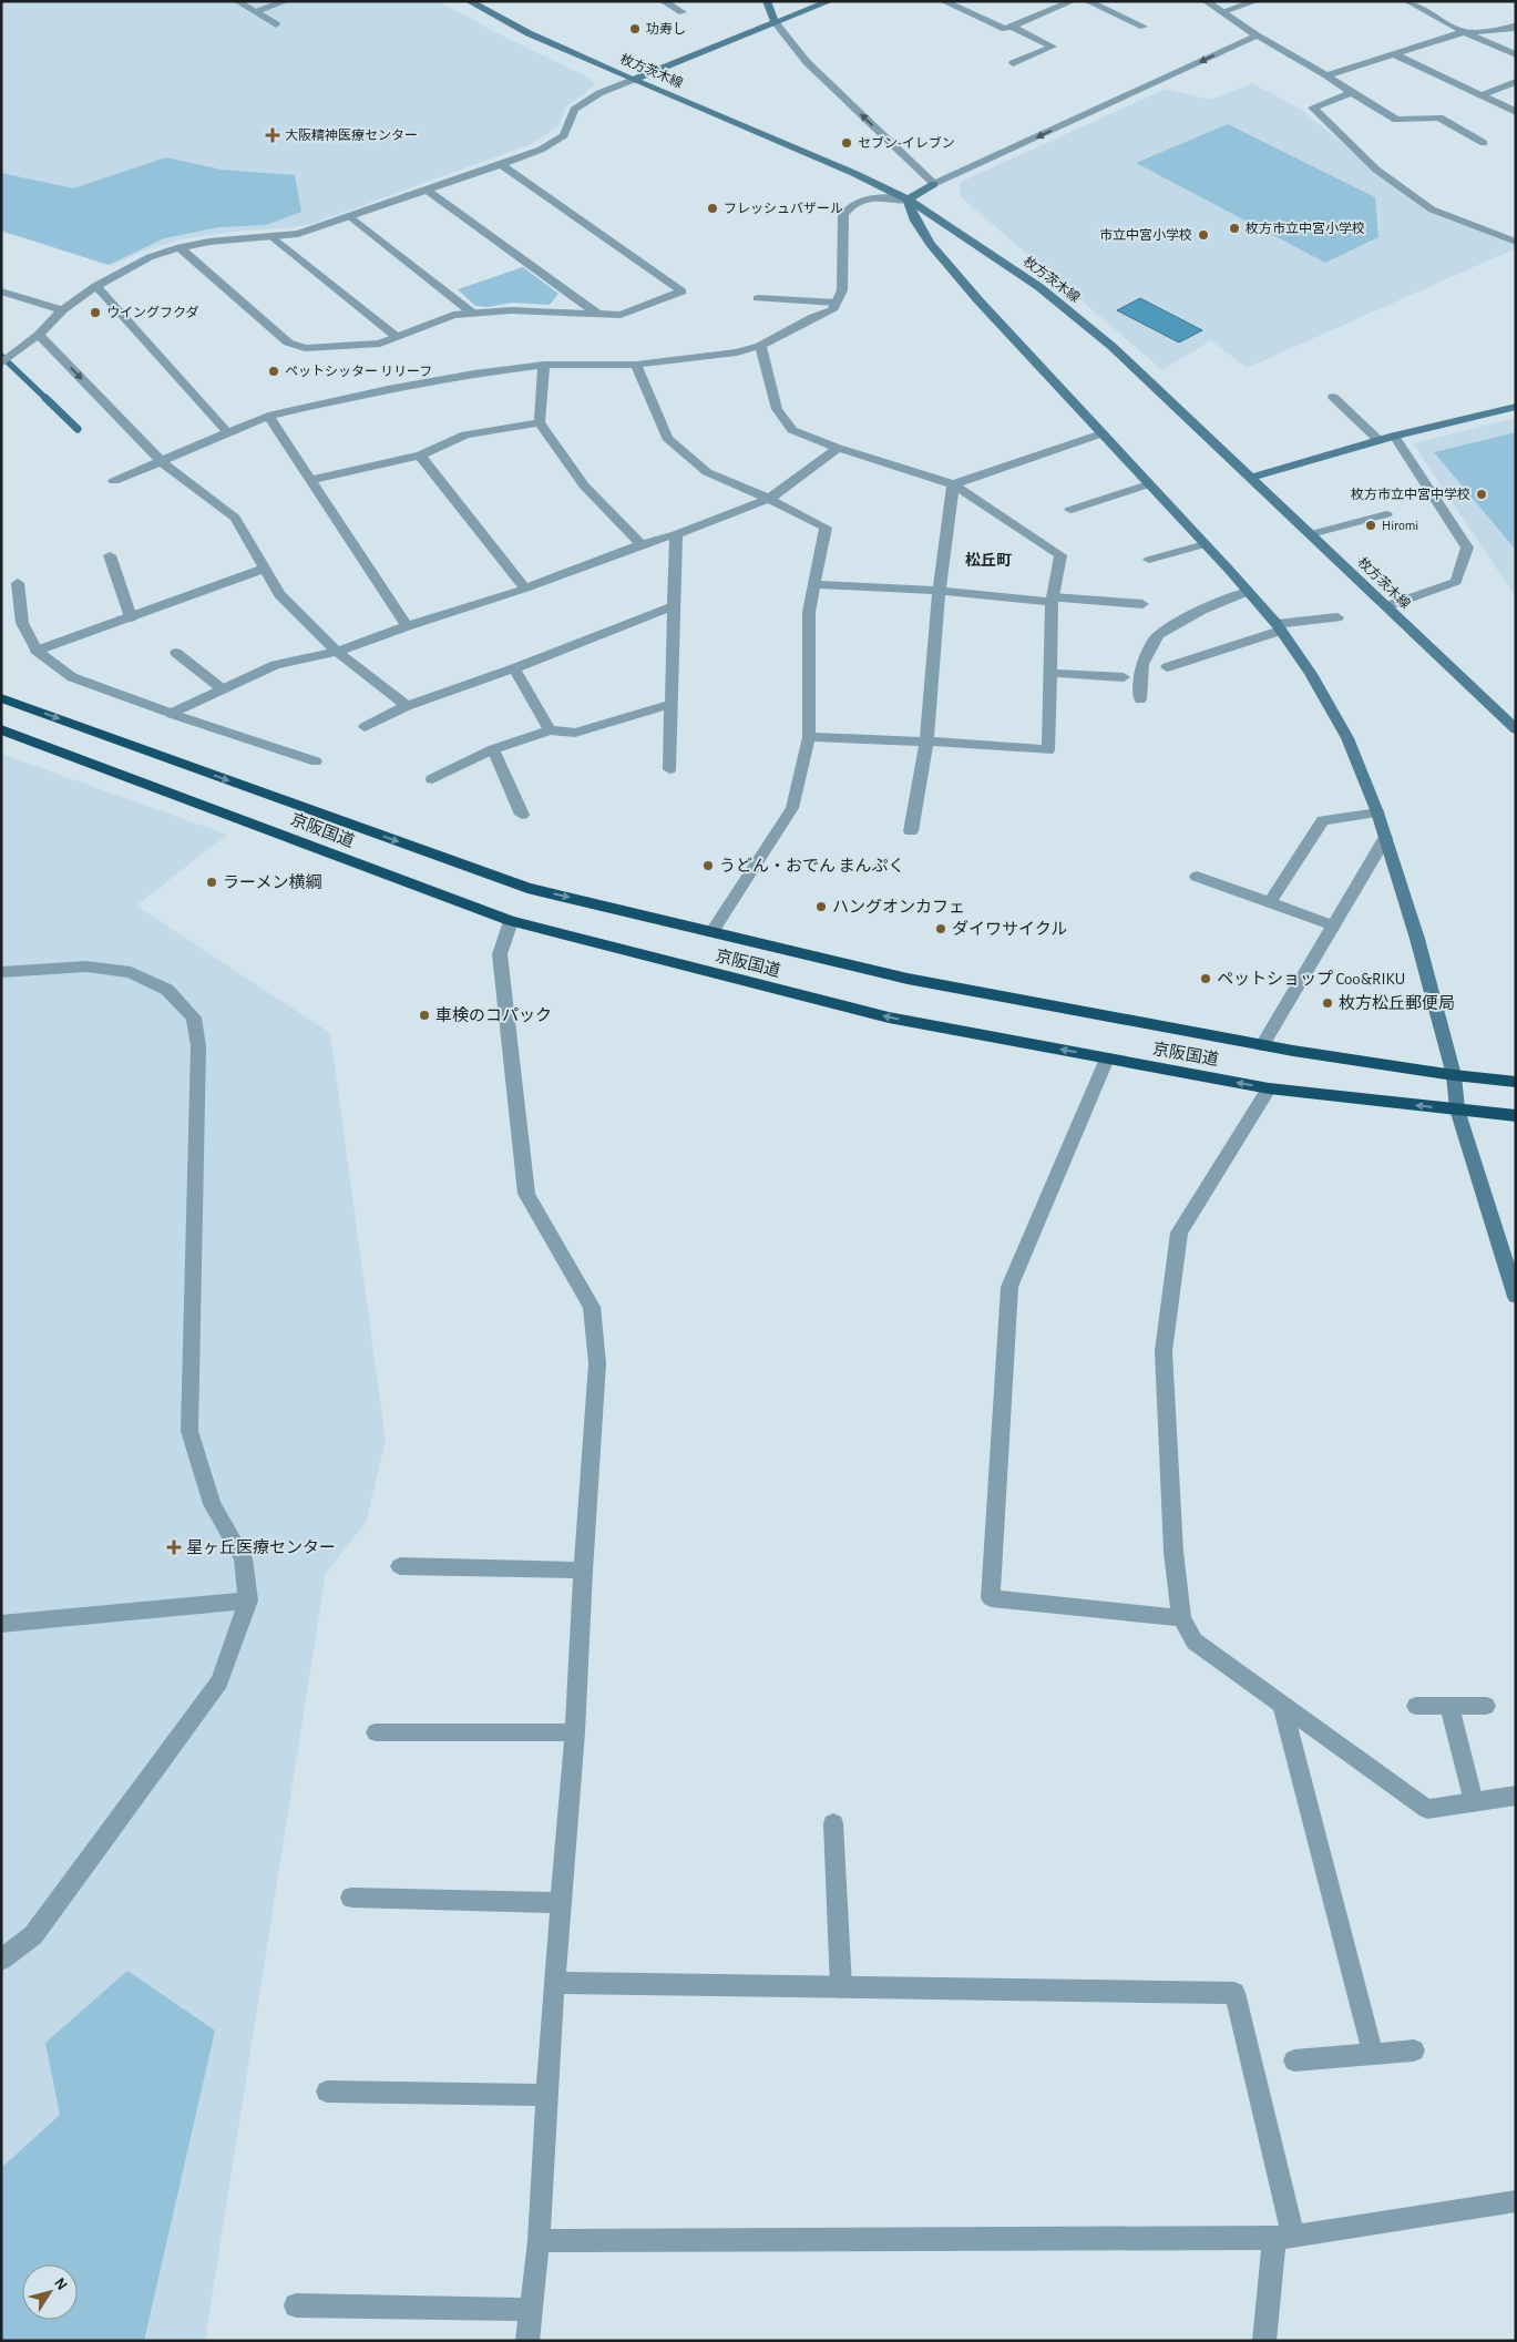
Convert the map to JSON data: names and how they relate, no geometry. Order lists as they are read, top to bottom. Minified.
{"streets":{"highway":["京阪国道"],"street":["枚方茨木線"]},"districts":["松丘町"],"places":{"other":["功寿し","セブン-イレブン","フレッシュバザール","枚方市立中宮小学校","市立中宮小学校","ウイングフクダ","ペットシッター リリーフ","枚方市立中宮中学校","Hiromi","うどん・おでん まんぷく","ラーメン横綱","ハングオンカフェ","ダイワサイクル","ペットショップ Coo&RIKU","枚方松丘郵便局","車検のコパック"],"health":["大阪精神医療センター","星ヶ丘医療センター"]},"north":"top right"}
